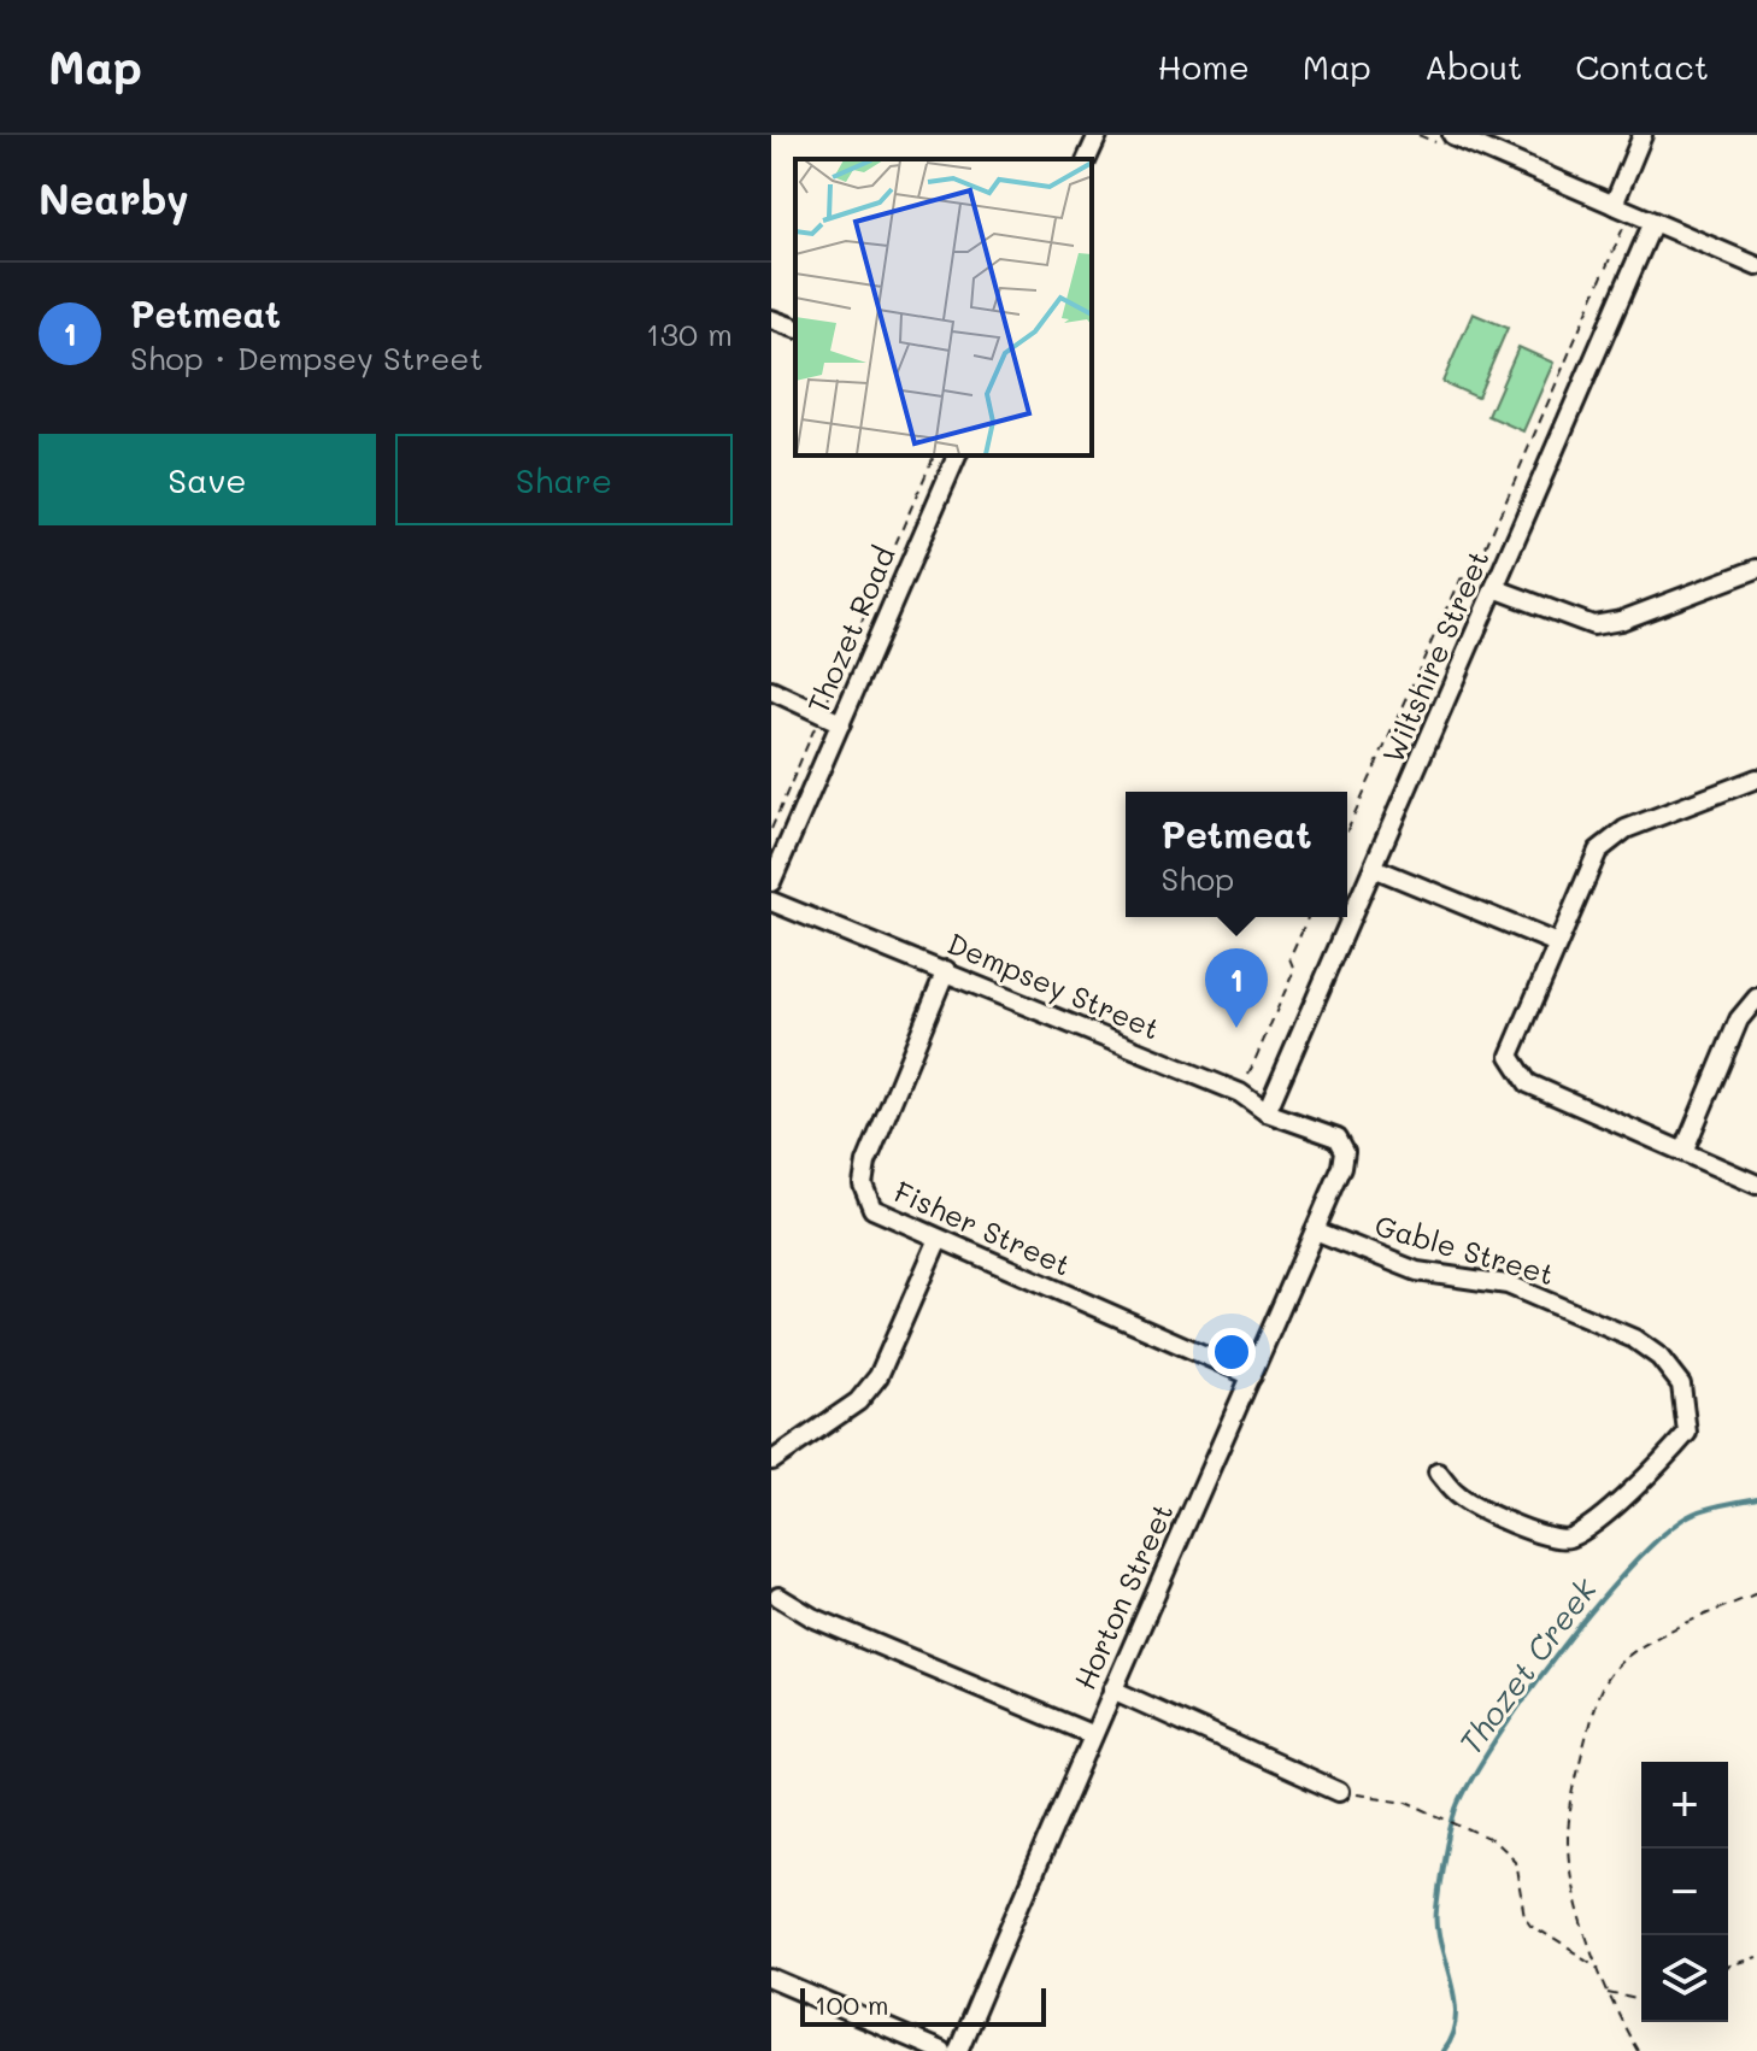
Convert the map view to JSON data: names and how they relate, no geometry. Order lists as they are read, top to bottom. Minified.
{"streets":{"street":["Thozet Road","Wiltshire Street","Dempsey Street","Fisher Street","Gable Street","Horton Street"]},"crossings":[["Wiltshire Street","Dempsey Street"],["Dempsey Street","Fisher Street"],["Dempsey Street","Horton Street"],["Fisher Street","Horton Street"],["Gable Street","Horton Street"]],"water":["Thozet Creek"],"scale_bar":"100 m","page":{"header":"Map","nav":["Home","Map","About","Contact"],"heading":"Nearby","list":[{"mark":"1","name":"Petmeat","note":"Shop · Dempsey Street","value":"130 m"}],"buttons":["Save","Share"],"popup":["Petmeat","Shop"],"pins":"1","map_buttons":["+","−"],"scale":"100 m"}}
